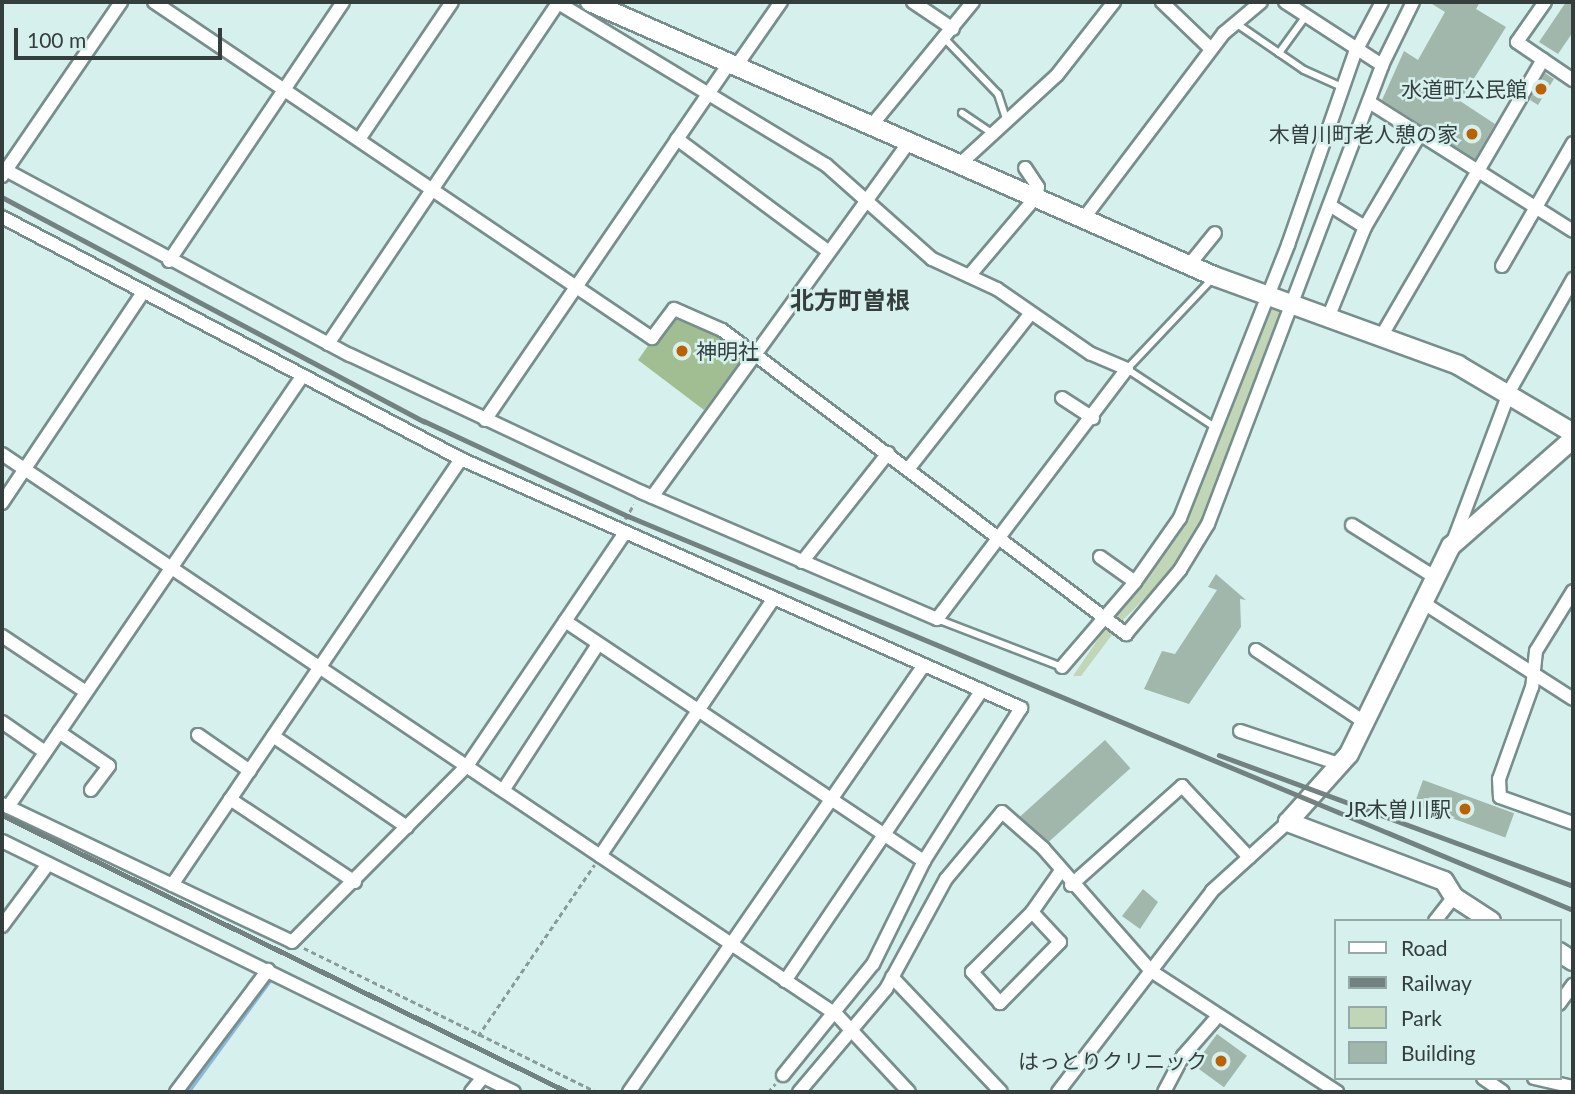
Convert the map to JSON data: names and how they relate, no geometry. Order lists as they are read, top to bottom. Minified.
{"districts":["北方町曽根"],"places":["水道町公民館","木曽川町老人憩の家","神明社","JR木曽川駅","はっとりクリニック"],"legend":["Road","Railway","Park","Building"],"scale_bar":"100 m"}
